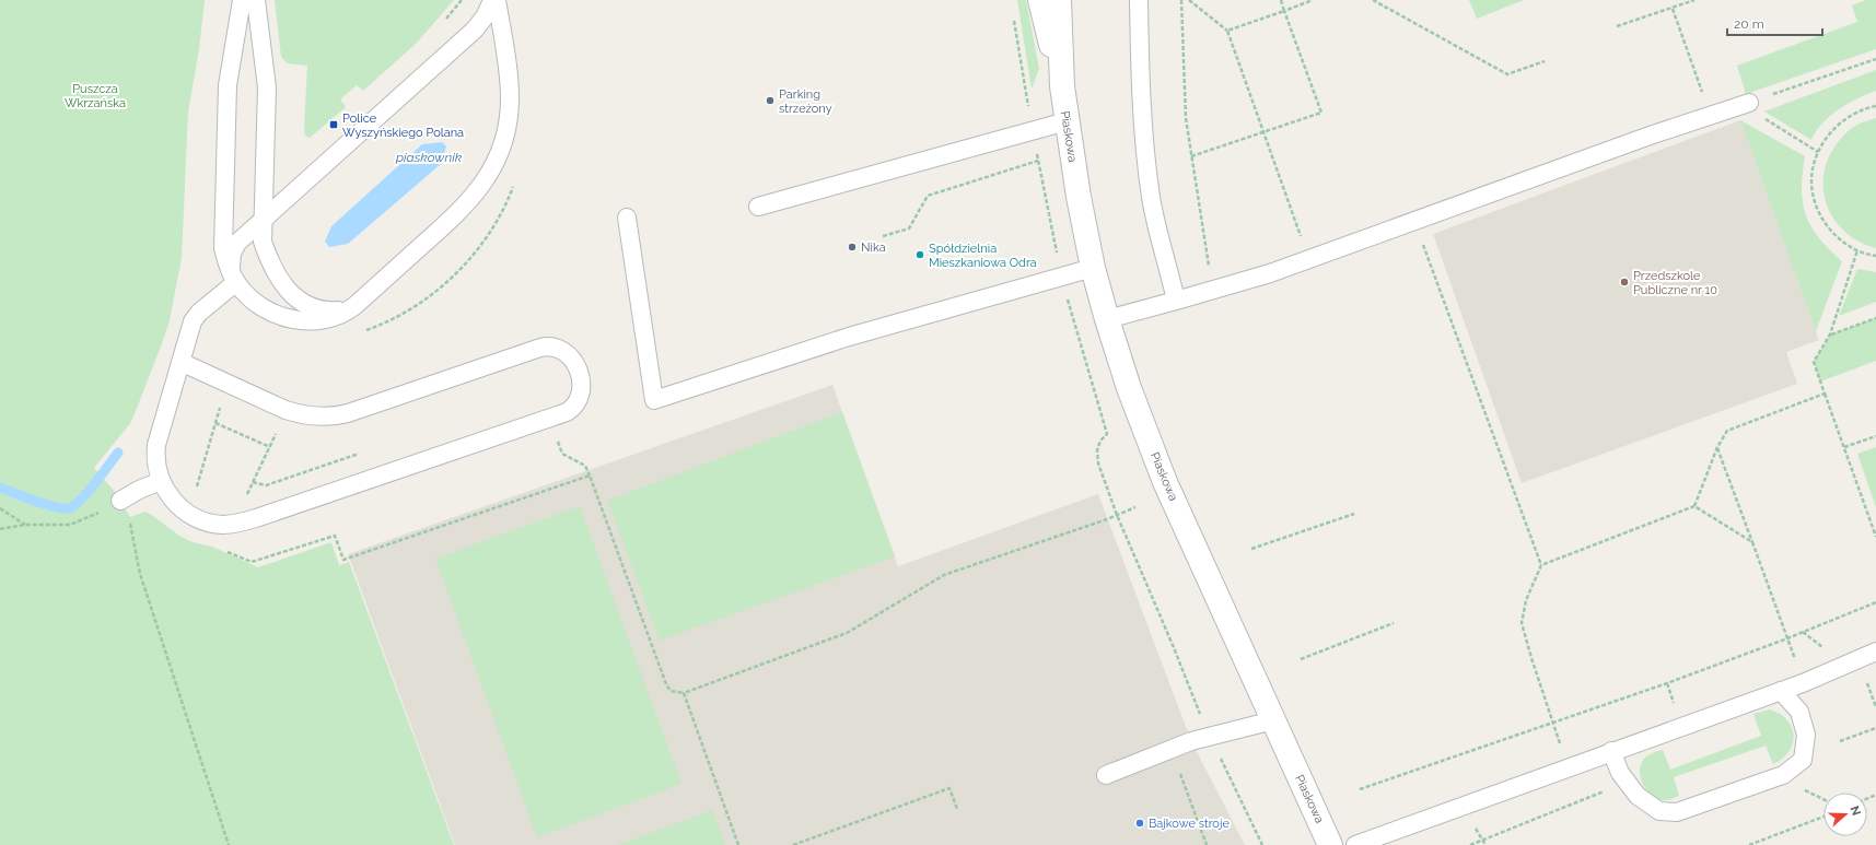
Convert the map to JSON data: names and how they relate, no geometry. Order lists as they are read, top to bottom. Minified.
{"streets":{"street":["Piaskowa"]},"water":["piaskownik"],"parks":["Puszcza Wkrzańska"],"places":{"other":["Parking strzeżony","Nika","Spółdzielnia Mieszkaniowa Odra","Przedszkole Publiczne nr 10","Bajkowe stroje"],"transit":["Police Wyszyńskiego Polana"]},"scale_bar":"20 m","north":"right"}
